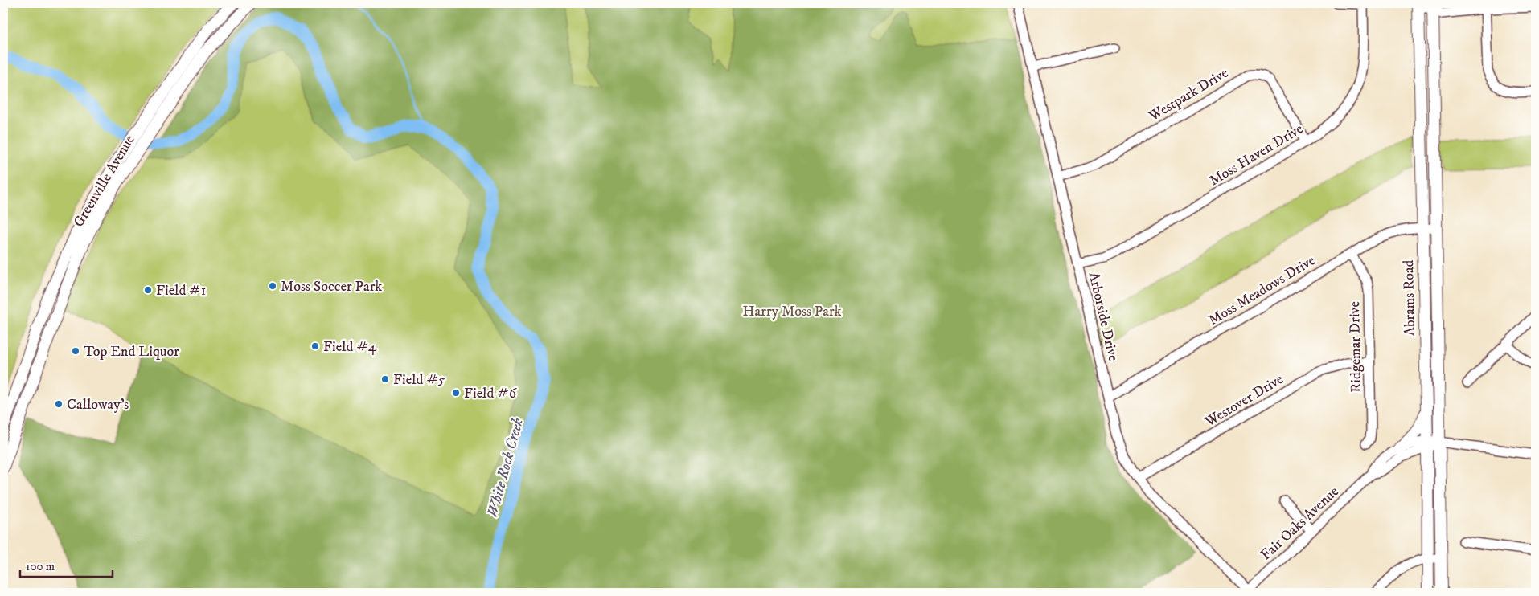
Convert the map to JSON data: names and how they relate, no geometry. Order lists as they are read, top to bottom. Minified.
{"streets":{"main road":["Greenville Avenue","Abrams Road"],"street":["Westpark Drive","Moss Haven Drive","Moss Meadows Drive","Arborside Drive","Ridgemar Drive","Westover Drive","Fair Oaks Avenue"]},"crossings":[["Westpark Drive","Moss Haven Drive"],["Westpark Drive","Arborside Drive"],["Moss Haven Drive","Arborside Drive"],["Moss Meadows Drive","Abrams Road"],["Moss Meadows Drive","Arborside Drive"],["Moss Meadows Drive","Ridgemar Drive"],["Abrams Road","Fair Oaks Avenue"],["Arborside Drive","Westover Drive"],["Arborside Drive","Fair Oaks Avenue"],["Ridgemar Drive","Westover Drive"]],"water":["White Rock Creek"],"parks":["Harry Moss Park"],"places":["Moss Soccer Park","Field #1","Field #4","Top End Liquor","Field #5","Field #6","Calloway's"],"scale_bar":"100 m"}
